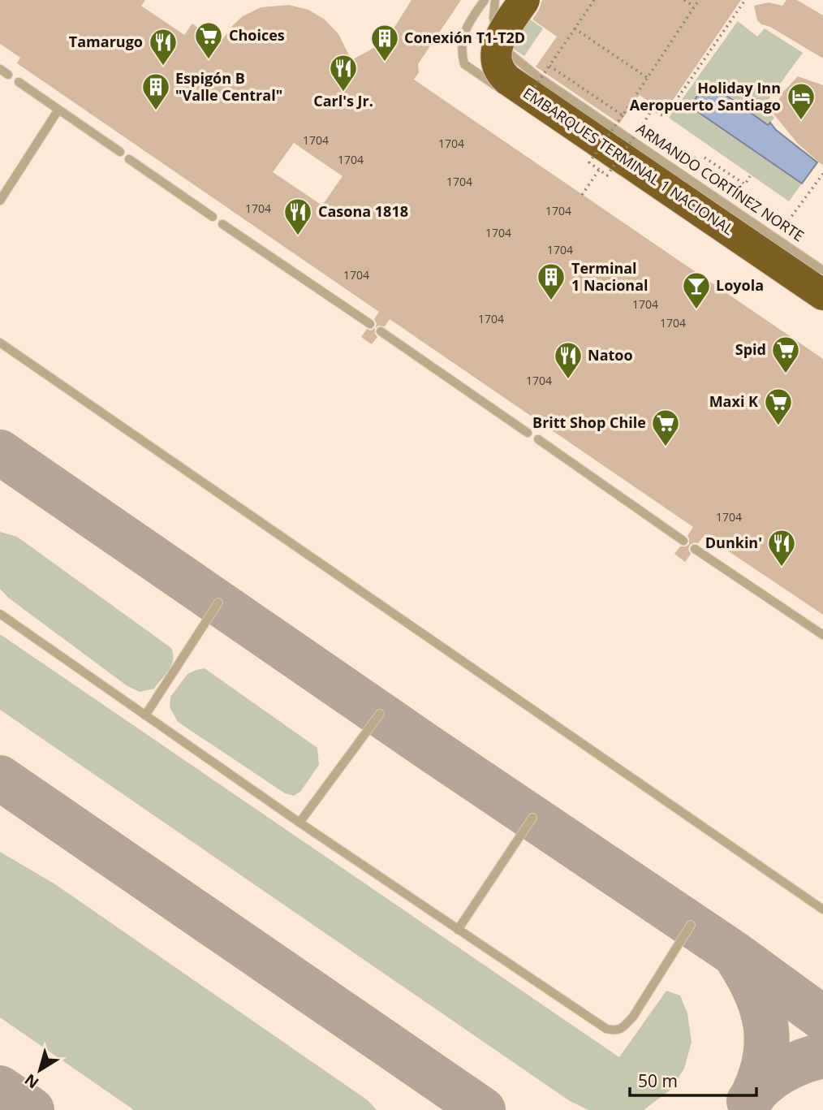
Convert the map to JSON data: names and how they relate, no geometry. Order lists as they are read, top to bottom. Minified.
{"streets":{"highway":["EMBARQUES TERMINAL 1 NACIONAL"],"lane":["ARMANDO CORTÍNEZ NORTE"]},"places":{"supermarket":["Choices","Spid","Maxi K","Britt Shop Chile"],"building":["Conexión T1-T2D","Espigón B \"Valle Central\"","Terminal 1 Nacional"],"restaurant":["Tamarugo","Carl's Jr.","Casona 1818","Natoo","Dunkin'"],"hotel":["Holiday Inn Aeropuerto Santiago"],"bar":["Loyola"]},"house_numbers":["1704","1704","1704","1704","1704","1704","1704","1704","1704","1704","1704","1704","1704","1704"],"scale_bar":"50 m","north":"bottom left"}
